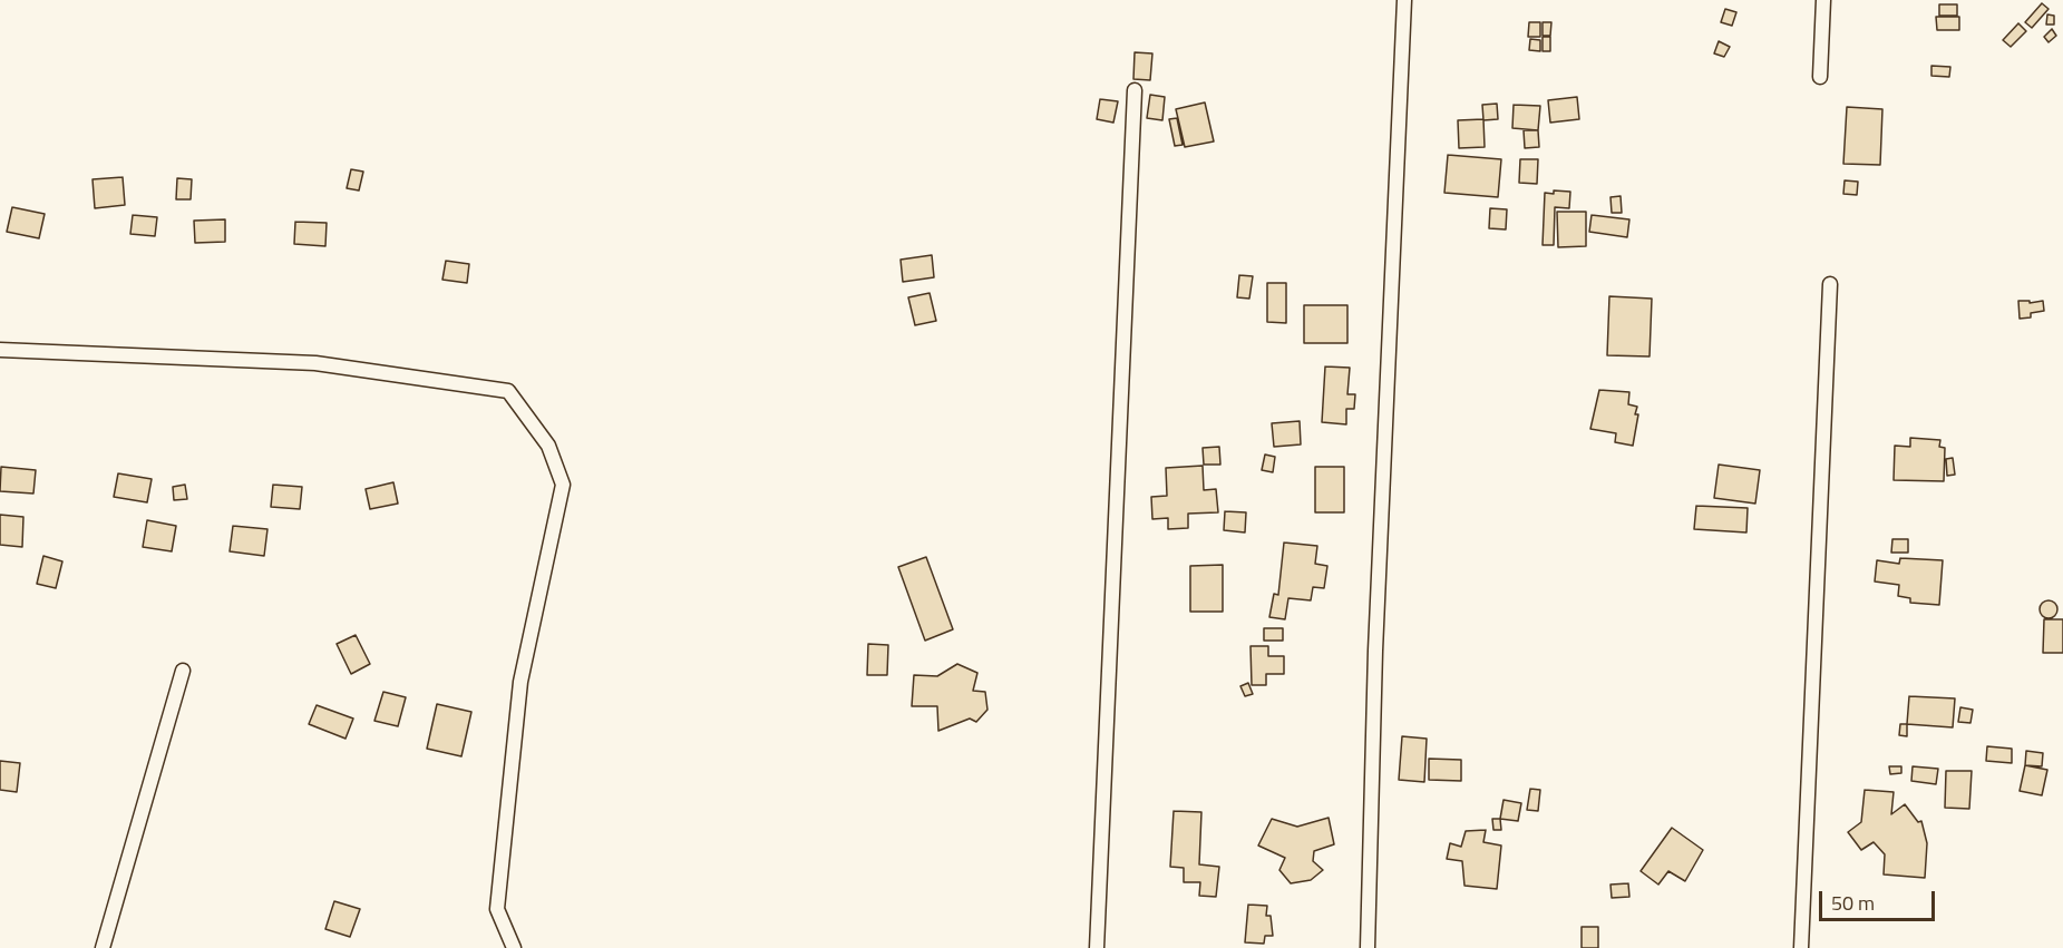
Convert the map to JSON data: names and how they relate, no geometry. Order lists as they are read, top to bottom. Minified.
{"scale_bar":"50 m"}
